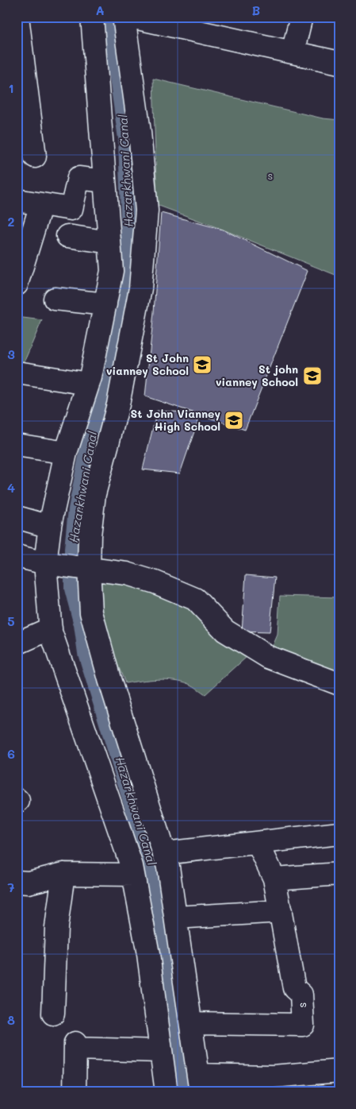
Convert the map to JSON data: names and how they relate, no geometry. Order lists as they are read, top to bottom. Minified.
{"streets":{"street":["s"]},"water":["Hazarkhwani Canal"],"parks":["s"],"places":{"school or university":["St John vianney School","St john vianney School","St John Vianney High School"]},"grid":{"columns":["A","B"],"rows":["1","2","3","4","5","6","7","8"]}}
